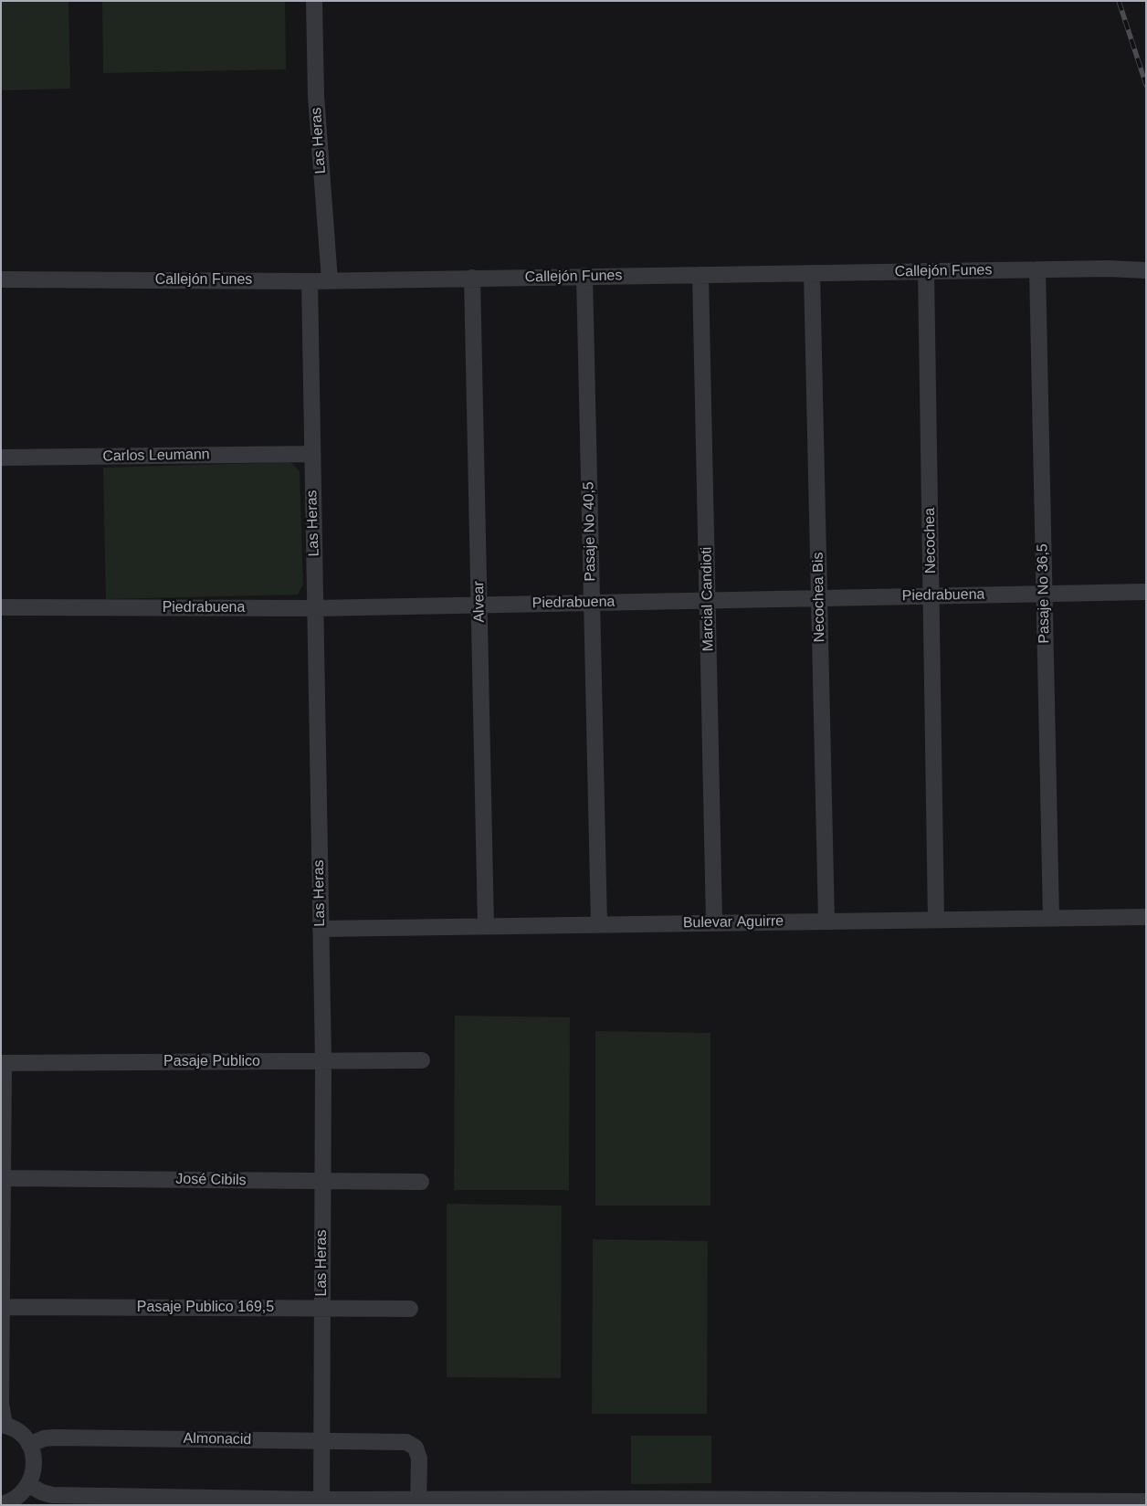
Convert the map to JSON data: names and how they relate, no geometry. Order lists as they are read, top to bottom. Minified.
{"streets":{"street":["Las Heras","Callejón Funes","Carlos Leumann","Pasaje No 40,5","Necochea","Pasaje No 36,5","Piedrabuena","Necochea Bis","Marcial Candioti","Alvear","Bulevar Aguirre","Pasaje Publico","José Cibils","Pasaje Publico 169,5","Almonacid"]},"crossings":[["Las Heras","Callejón Funes"],["Las Heras","Carlos Leumann"],["Las Heras","Piedrabuena"],["Las Heras","Bulevar Aguirre"],["Las Heras","Pasaje Publico"],["Las Heras","José Cibils"],["Las Heras","Pasaje Publico 169,5"],["Las Heras","Almonacid"],["Callejón Funes","Pasaje No 40,5"],["Callejón Funes","Necochea"],["Callejón Funes","Pasaje No 36,5"],["Callejón Funes","Necochea Bis"],["Callejón Funes","Marcial Candioti"],["Callejón Funes","Alvear"],["Pasaje No 40,5","Piedrabuena"],["Pasaje No 40,5","Bulevar Aguirre"],["Necochea","Piedrabuena"],["Necochea","Bulevar Aguirre"],["Pasaje No 36,5","Piedrabuena"],["Pasaje No 36,5","Bulevar Aguirre"],["Piedrabuena","Necochea Bis"],["Piedrabuena","Marcial Candioti"],["Piedrabuena","Alvear"],["Necochea Bis","Bulevar Aguirre"],["Marcial Candioti","Bulevar Aguirre"],["Alvear","Bulevar Aguirre"]]}
